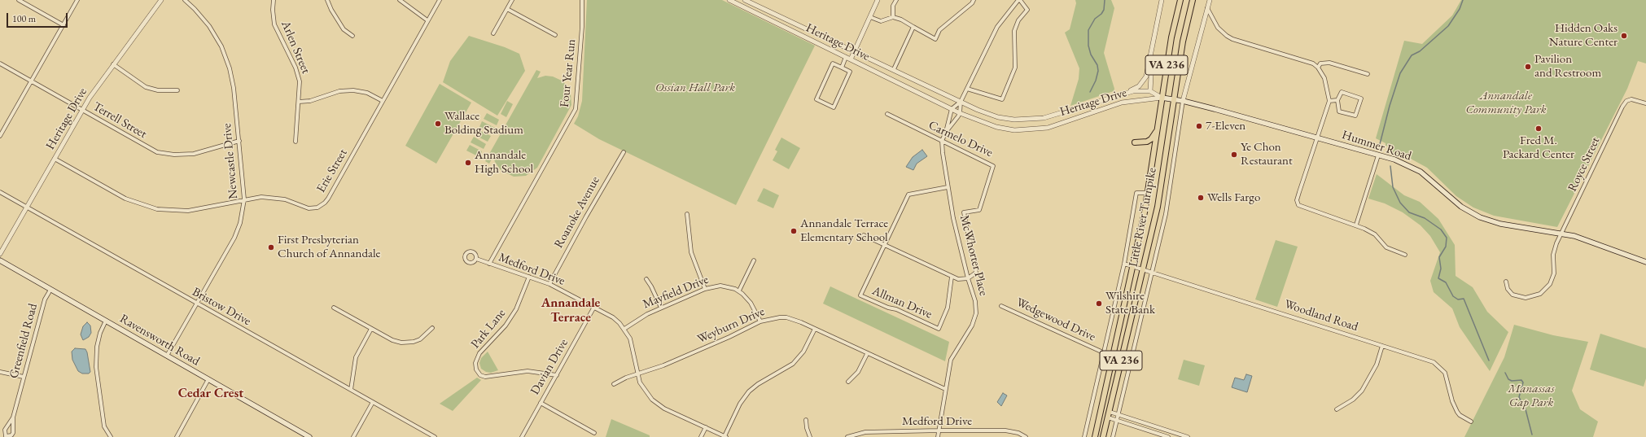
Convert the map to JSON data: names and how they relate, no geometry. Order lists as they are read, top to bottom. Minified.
{"streets":{"main road":["VA 236","Hummer Road","Little River Turnpike","Ravensworth Road"],"street":["Heritage Drive","Arlen Street","Four Year Run","Terrell Street","Carmelo Drive","Newcastle Drive","Royce Street","Erie Street","Roanoke Avenue","McWhorter Place","Medford Drive","Mayfield Drive","Allman Drive","Bristow Drive","Woodland Road","Wedgewood Drive","Weyburn Drive","Park Lane","Greenfield Road","Davian Drive"]},"crossings":[["Heritage Drive","Terrell Street"],["Heritage Drive","Hummer Road"],["Heritage Drive","Erie Street"],["Heritage Drive","Little River Turnpike"],["Heritage Drive","McWhorter Place"],["Heritage Drive","Bristow Drive"],["Four Year Run","Medford Drive"],["Terrell Street","Newcastle Drive"],["Carmelo Drive","McWhorter Place"],["Hummer Road","Royce Street"],["Hummer Road","Little River Turnpike"],["Newcastle Drive","Erie Street"],["Newcastle Drive","Bristow Drive"],["Newcastle Drive","Ravensworth Road"],["Roanoke Avenue","Medford Drive"],["Little River Turnpike","Woodland Road"],["McWhorter Place","Medford Drive"],["McWhorter Place","Allman Drive"],["McWhorter Place","Weyburn Drive"],["Medford Drive","Mayfield Drive"],["Medford Drive","Weyburn Drive"],["Medford Drive","Park Lane"],["Medford Drive","Davian Drive"],["Park Lane","Davian Drive"],["Ravensworth Road","Greenfield Road"]],"districts":["Annandale Terrace","Cedar Crest"],"parks":["Ossian Hall Park","Annandale Community Park","Manassas Gap Park"],"places":["Hidden Oaks Nature Center","Pavilion and Restroom","Wallace Bolding Stadium","7-Eleven","Fred M. Packard Center","Ye Chon Restaurant","Annandale High School","Wells Fargo","Annandale Terrace Elementary School","First Presbyterian Church of Annandale","Wilshire State Bank"],"scale_bar":"100 m"}
